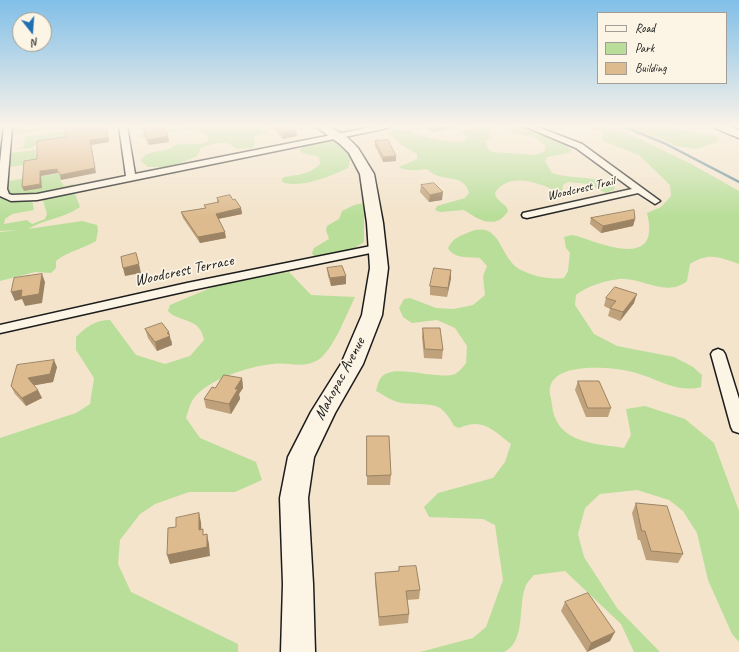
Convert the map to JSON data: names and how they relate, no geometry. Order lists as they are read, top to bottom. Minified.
{"streets":{"street":["Woodcrest Trail","Woodcrest Terrace","Mahopac Avenue"]},"crossings":[["Woodcrest Terrace","Mahopac Avenue"]],"legend":["Road","Park","Building"],"north":"bottom"}
